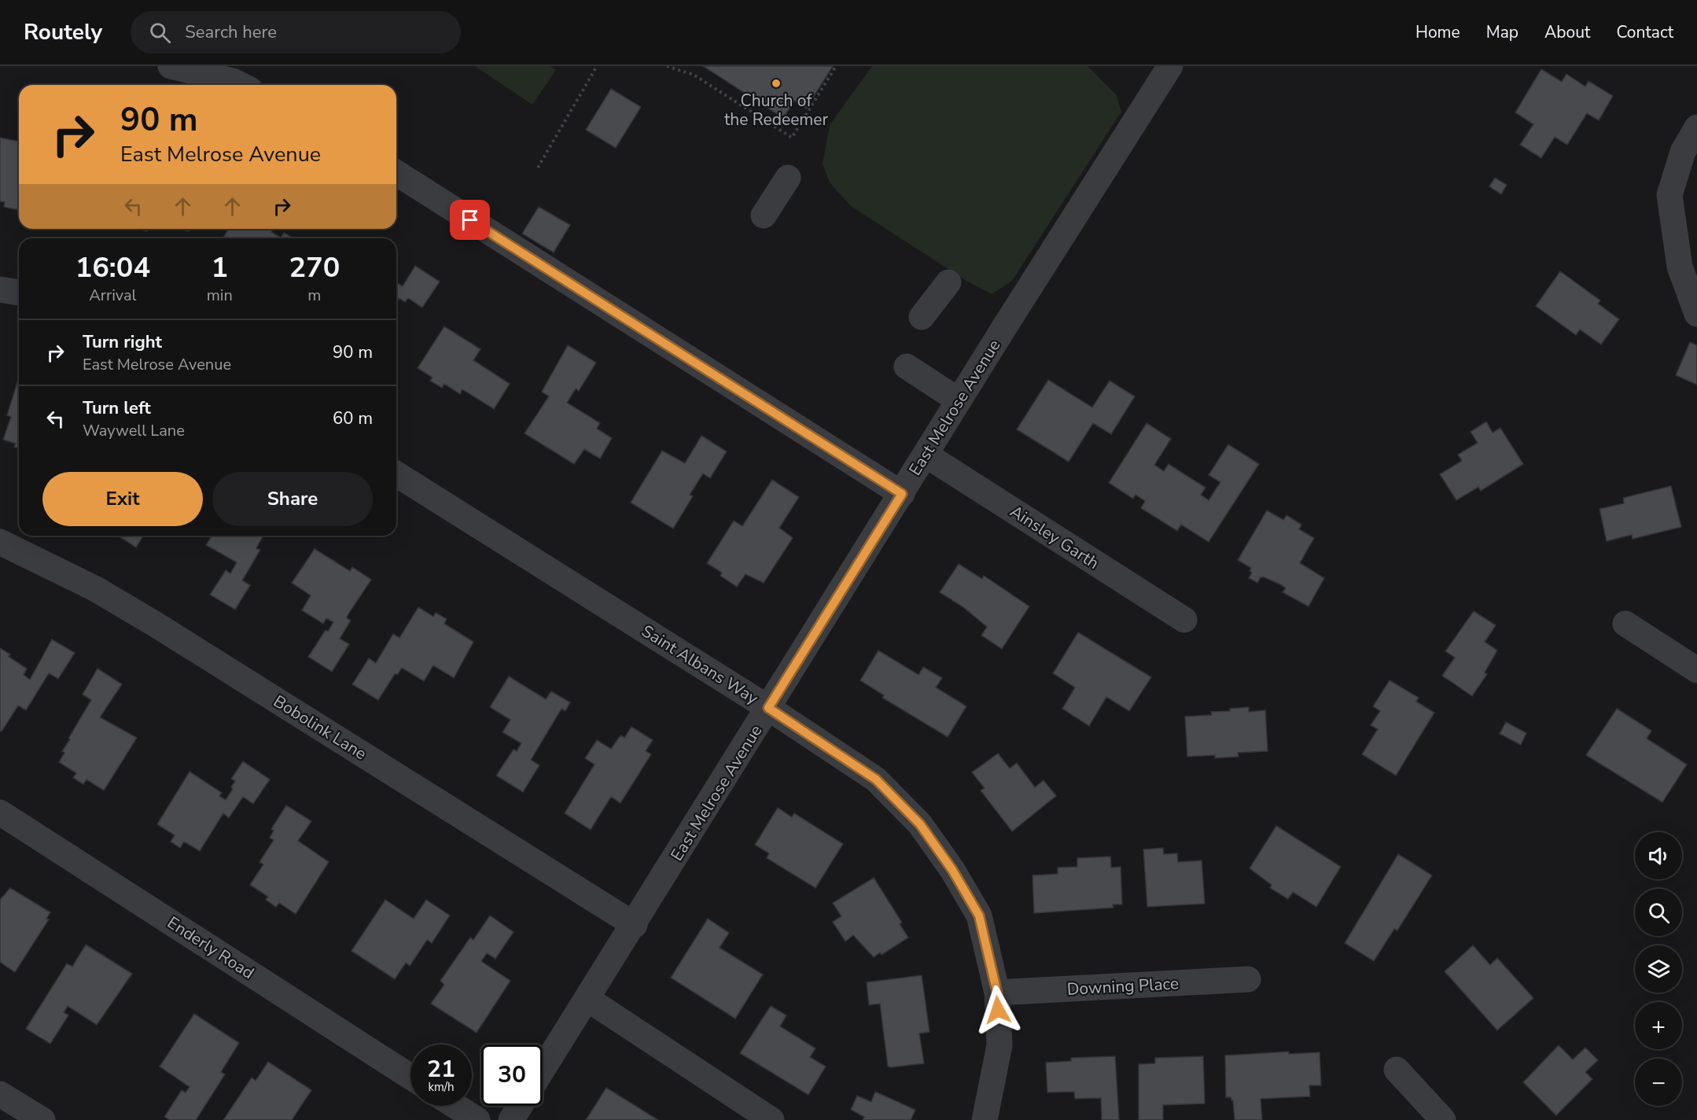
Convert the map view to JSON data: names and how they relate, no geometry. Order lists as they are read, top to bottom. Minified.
{"streets":{"street":["East Melrose Avenue","Ainsley Garth","Saint Albans Way","Bobolink Lane","Enderly Road","Downing Place"]},"crossings":[["East Melrose Avenue","Ainsley Garth"],["East Melrose Avenue","Saint Albans Way"],["East Melrose Avenue","Bobolink Lane"],["Saint Albans Way","Downing Place"]],"places":["Church of the Redeemer"],"page":{"header":"Routely","search":"Search here","nav":["Home","Map","About","Contact"],"turn":["90 m","East Melrose Avenue"],"eta":["16:04","Arrival","1","min","270","m"],"list":[{"name":"Turn right","note":"East Melrose Avenue","value":"90 m"},{"name":"Turn left","note":"Waywell Lane","value":"60 m"}],"buttons":["Exit","Share"],"map_buttons":["+","−"],"speed":"21 km/h","limit":"30"}}
